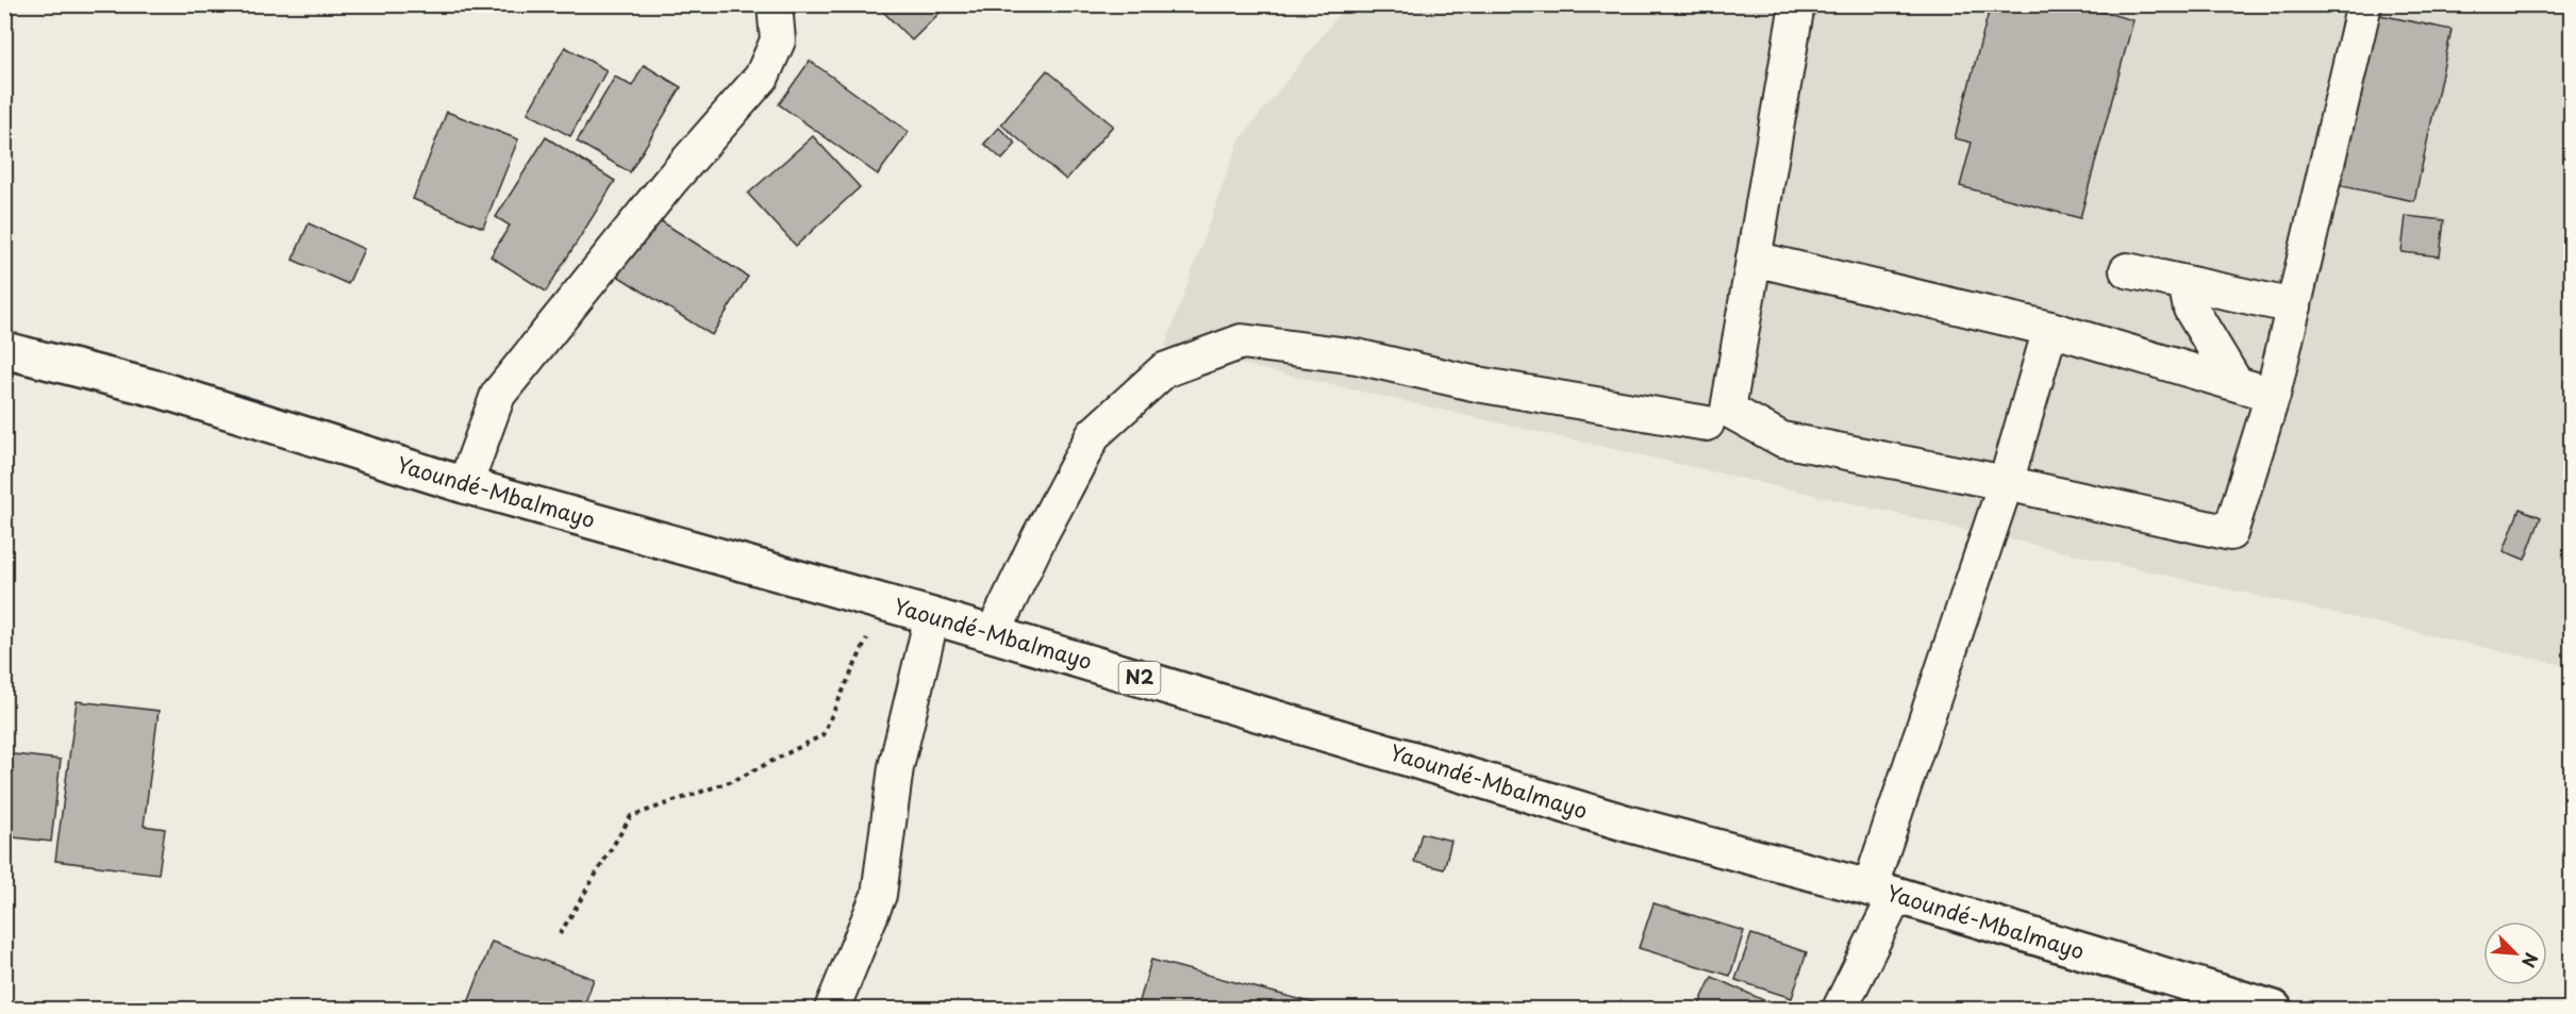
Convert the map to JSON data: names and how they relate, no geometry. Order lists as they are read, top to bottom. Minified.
{"streets":{"highway":["Yaoundé-Mbalmayo","N2"]},"north":"bottom right"}
